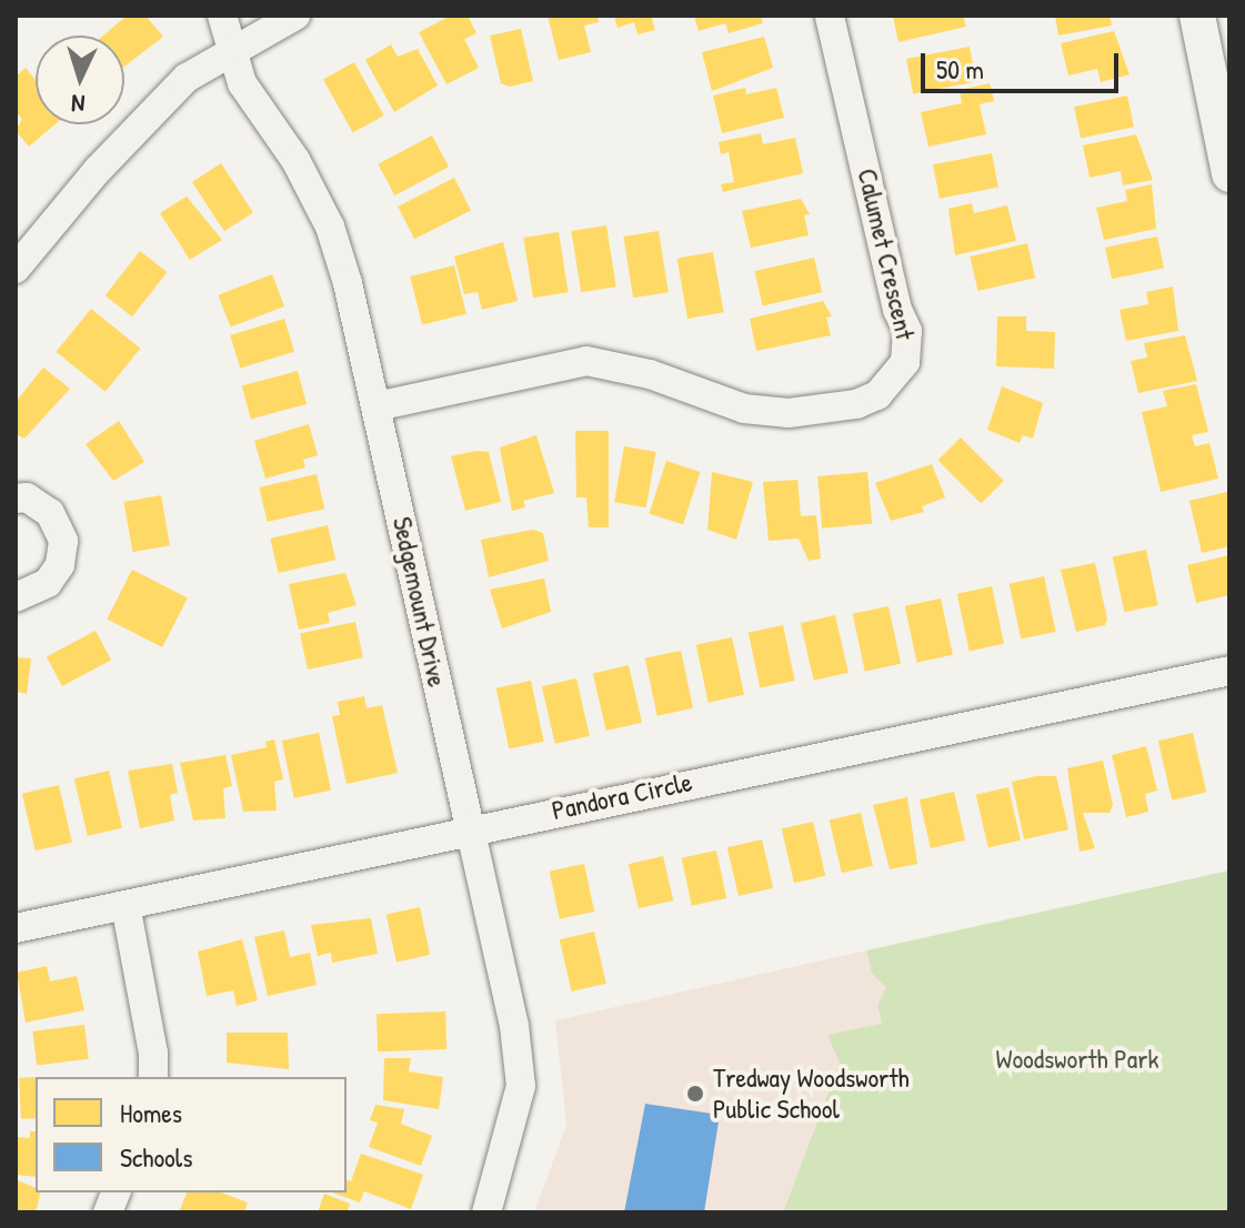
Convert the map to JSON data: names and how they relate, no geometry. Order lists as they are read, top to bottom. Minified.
{"streets":{"street":["Calumet Crescent","Sedgemount Drive","Pandora Circle"]},"crossings":[["Calumet Crescent","Sedgemount Drive"],["Sedgemount Drive","Pandora Circle"]],"parks":["Woodsworth Park"],"places":["Tredway Woodsworth Public School"],"legend":["Homes","Schools"],"scale_bar":"50 m","north":"bottom"}
